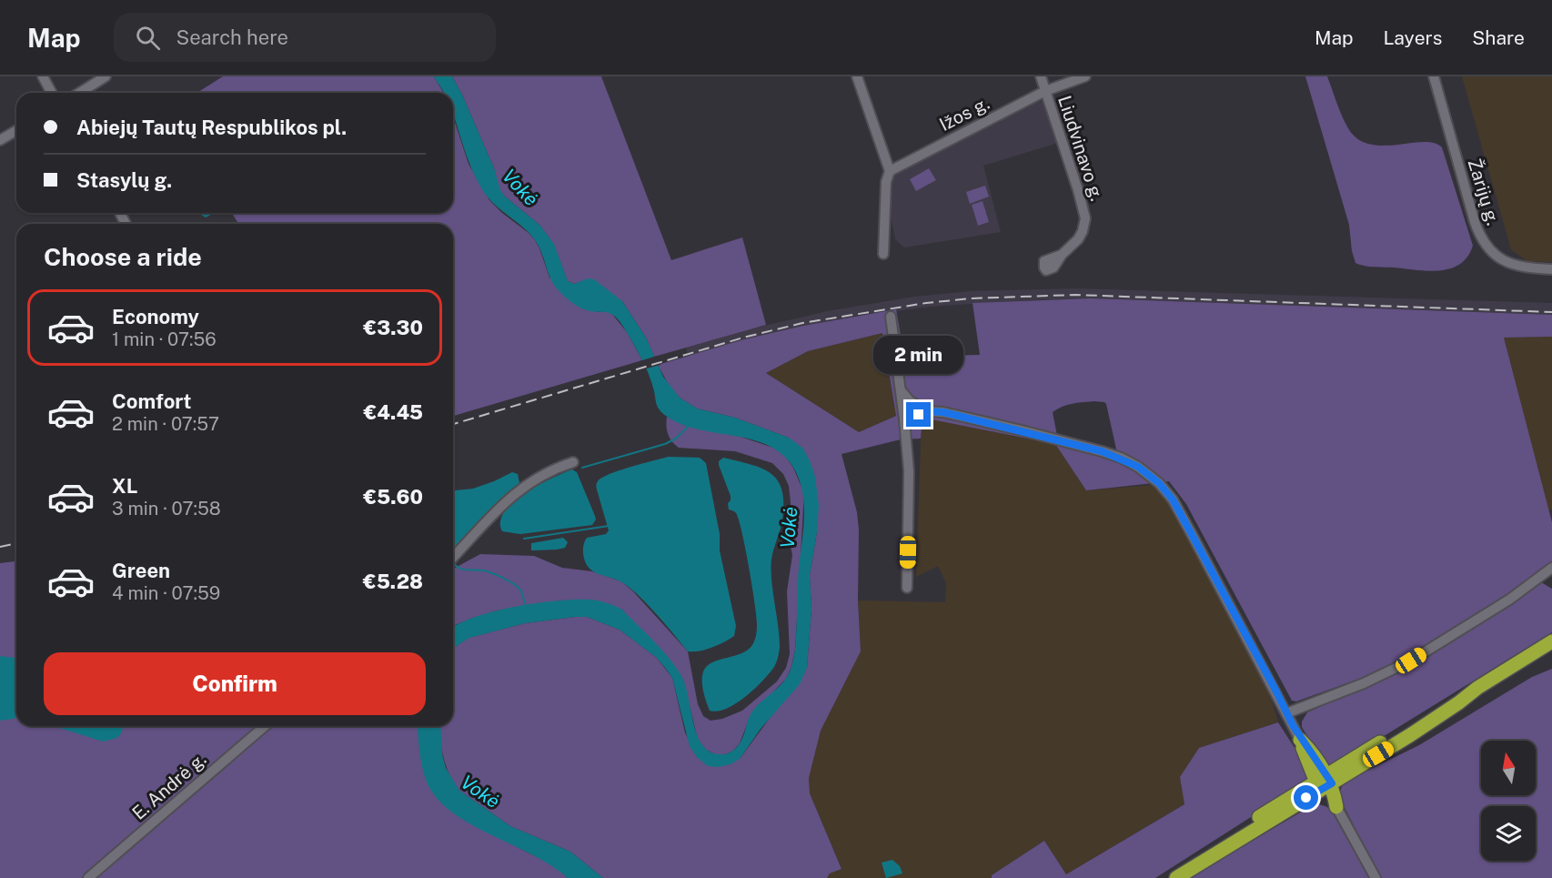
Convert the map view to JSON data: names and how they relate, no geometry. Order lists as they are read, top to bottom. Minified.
{"streets":{"street":["Ižos g.","Liudvinavo g.","Žarijų g.","E. Andrė g."]},"crossings":[["Ižos g.","Liudvinavo g."]],"water":["Vokė"],"north":"top","page":{"header":"Map","search":"Search here","nav":["Map","Layers","Share"],"banner":["Abiejų Tautų Respublikos pl.","Stasylų g."],"heading":"Choose a ride","list":[{"name":"Economy","note":"1 min · 07:56","value":"€3.30"},{"name":"Comfort","note":"2 min · 07:57","value":"€4.45"},{"name":"XL","note":"3 min · 07:58","value":"€5.60"},{"name":"Green","note":"4 min · 07:59","value":"€5.28"}],"bubble":"2 min","buttons":"Confirm"}}
